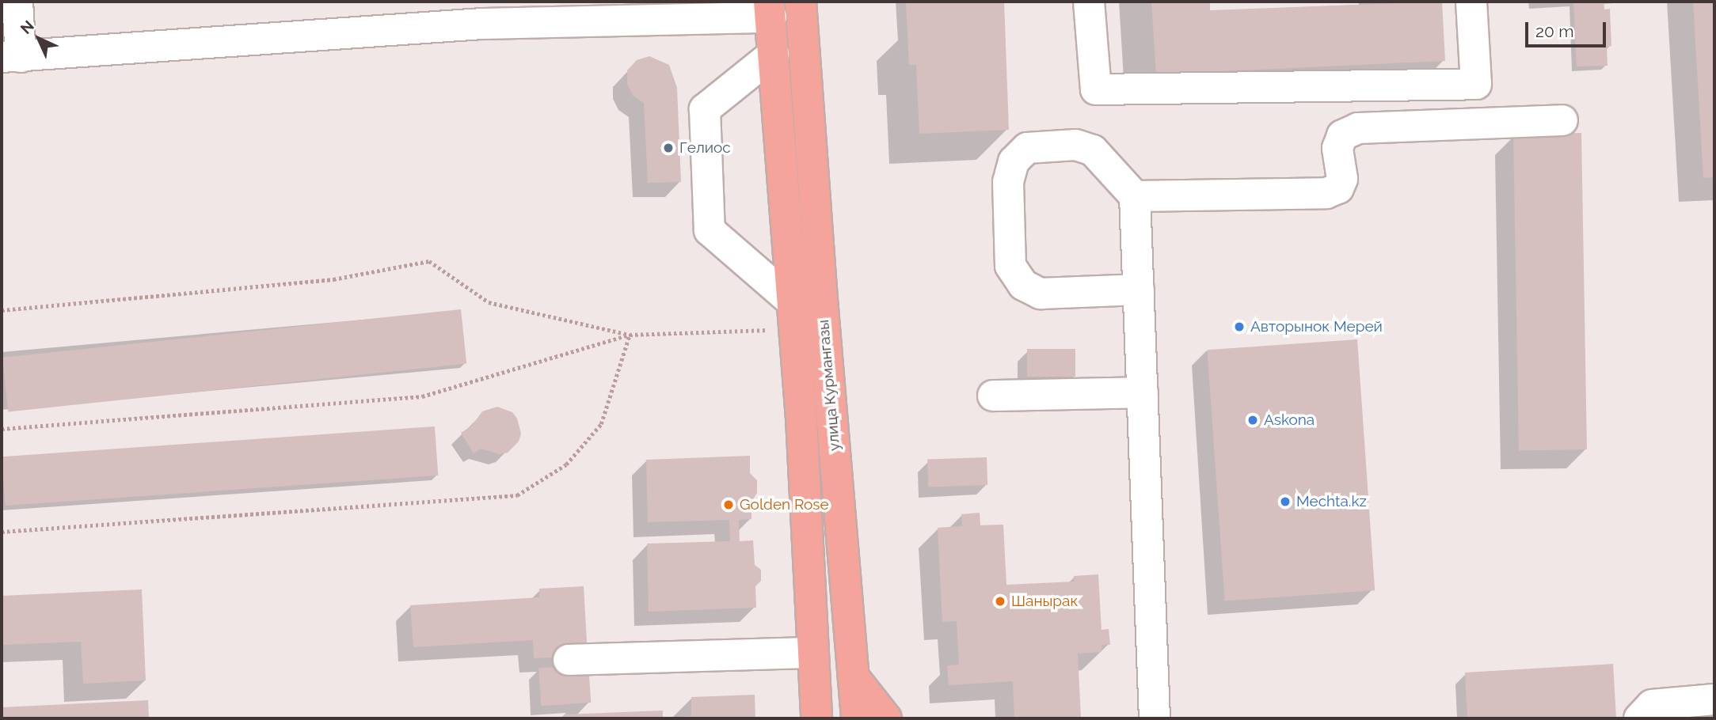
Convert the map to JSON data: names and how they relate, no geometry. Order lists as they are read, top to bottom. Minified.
{"streets":{"main road":["улица Курмангазы"]},"places":["Гелиос","Авторынок Мерей","Askona","Mechta.kz","Golden Rose","Шанырак"],"scale_bar":"20 m","north":"top left"}
